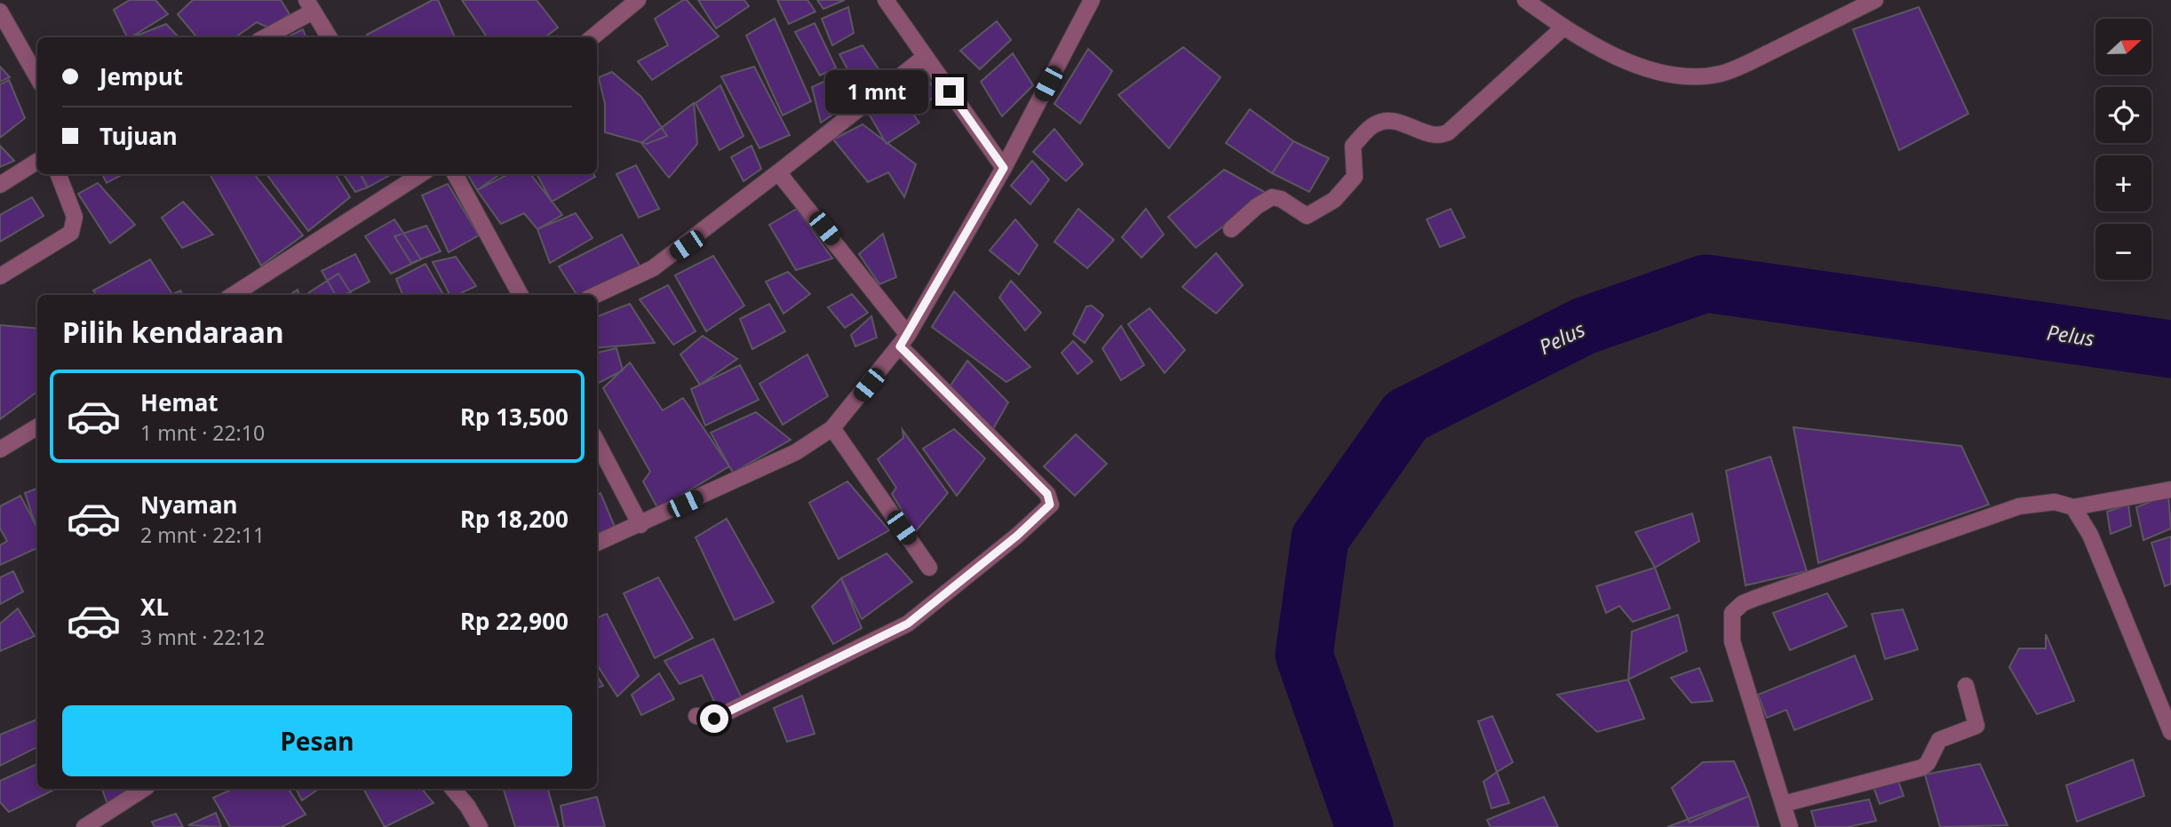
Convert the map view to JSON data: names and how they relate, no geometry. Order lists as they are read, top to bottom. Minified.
{"water":["Pelus"],"north":"right","page":{"map_buttons":["+","−"],"banner":["Jemput","Tujuan"],"bubble":"1 mnt","heading":"Pilih kendaraan","list":[{"name":"Hemat","note":"1 mnt · 22:10","value":"Rp 13,500"},{"name":"Nyaman","note":"2 mnt · 22:11","value":"Rp 18,200"},{"name":"XL","note":"3 mnt · 22:12","value":"Rp 22,900"}],"buttons":"Pesan"}}
